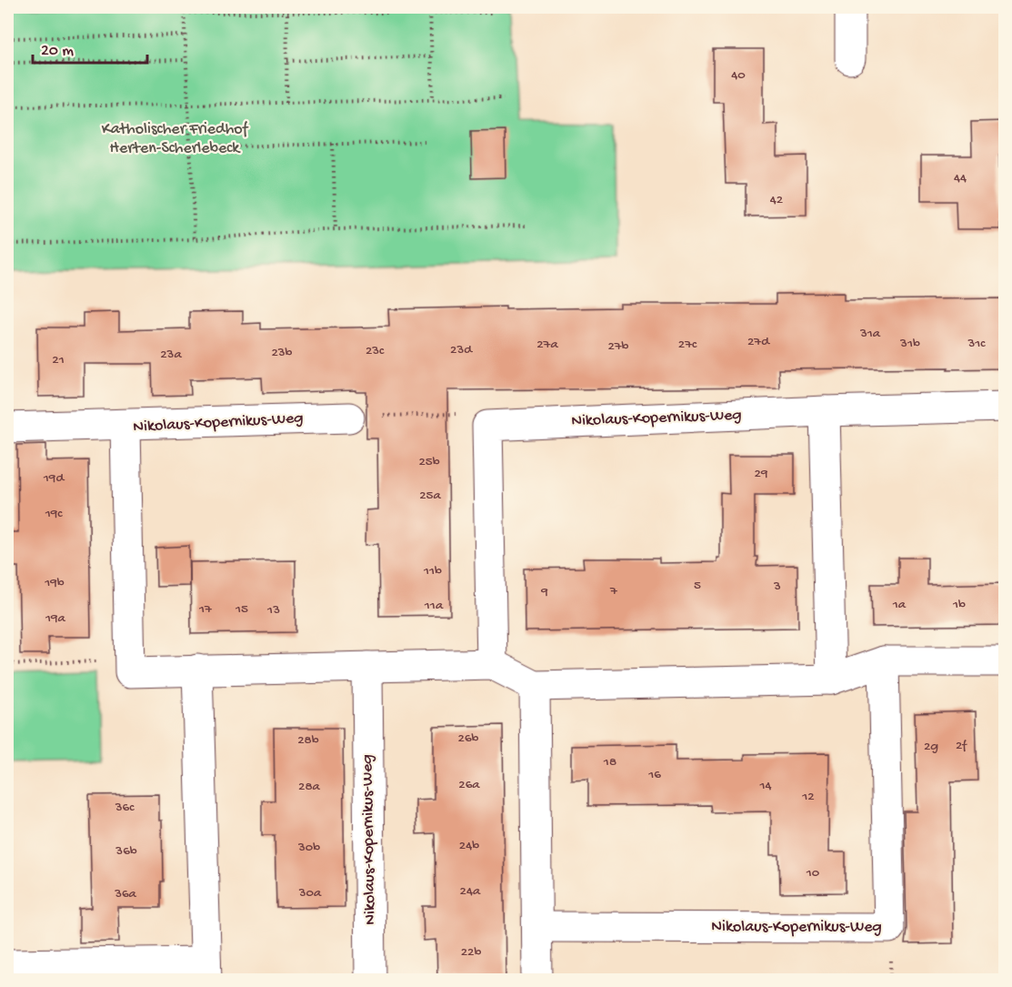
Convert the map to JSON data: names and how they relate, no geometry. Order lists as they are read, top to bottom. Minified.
{"streets":{"street":["Nikolaus-Kopernikus-Weg"]},"parks":["Katholischer Friedhof Herten-Scherlebeck"],"house_numbers":["40","44","42","31a","27d","31b","31c","27a","27c","27b","23d","23c","23b","23a","21","25b","29","19d","25a","19c","11b","19b","5","3","7","9","1a","1b","11a","17","15","13","19a","26b","28b","2f","2g","18","16","26a","14","28a","12","36c","24b","30b","36b","10","24a","30a","36a","22b"],"scale_bar":"20 m"}
